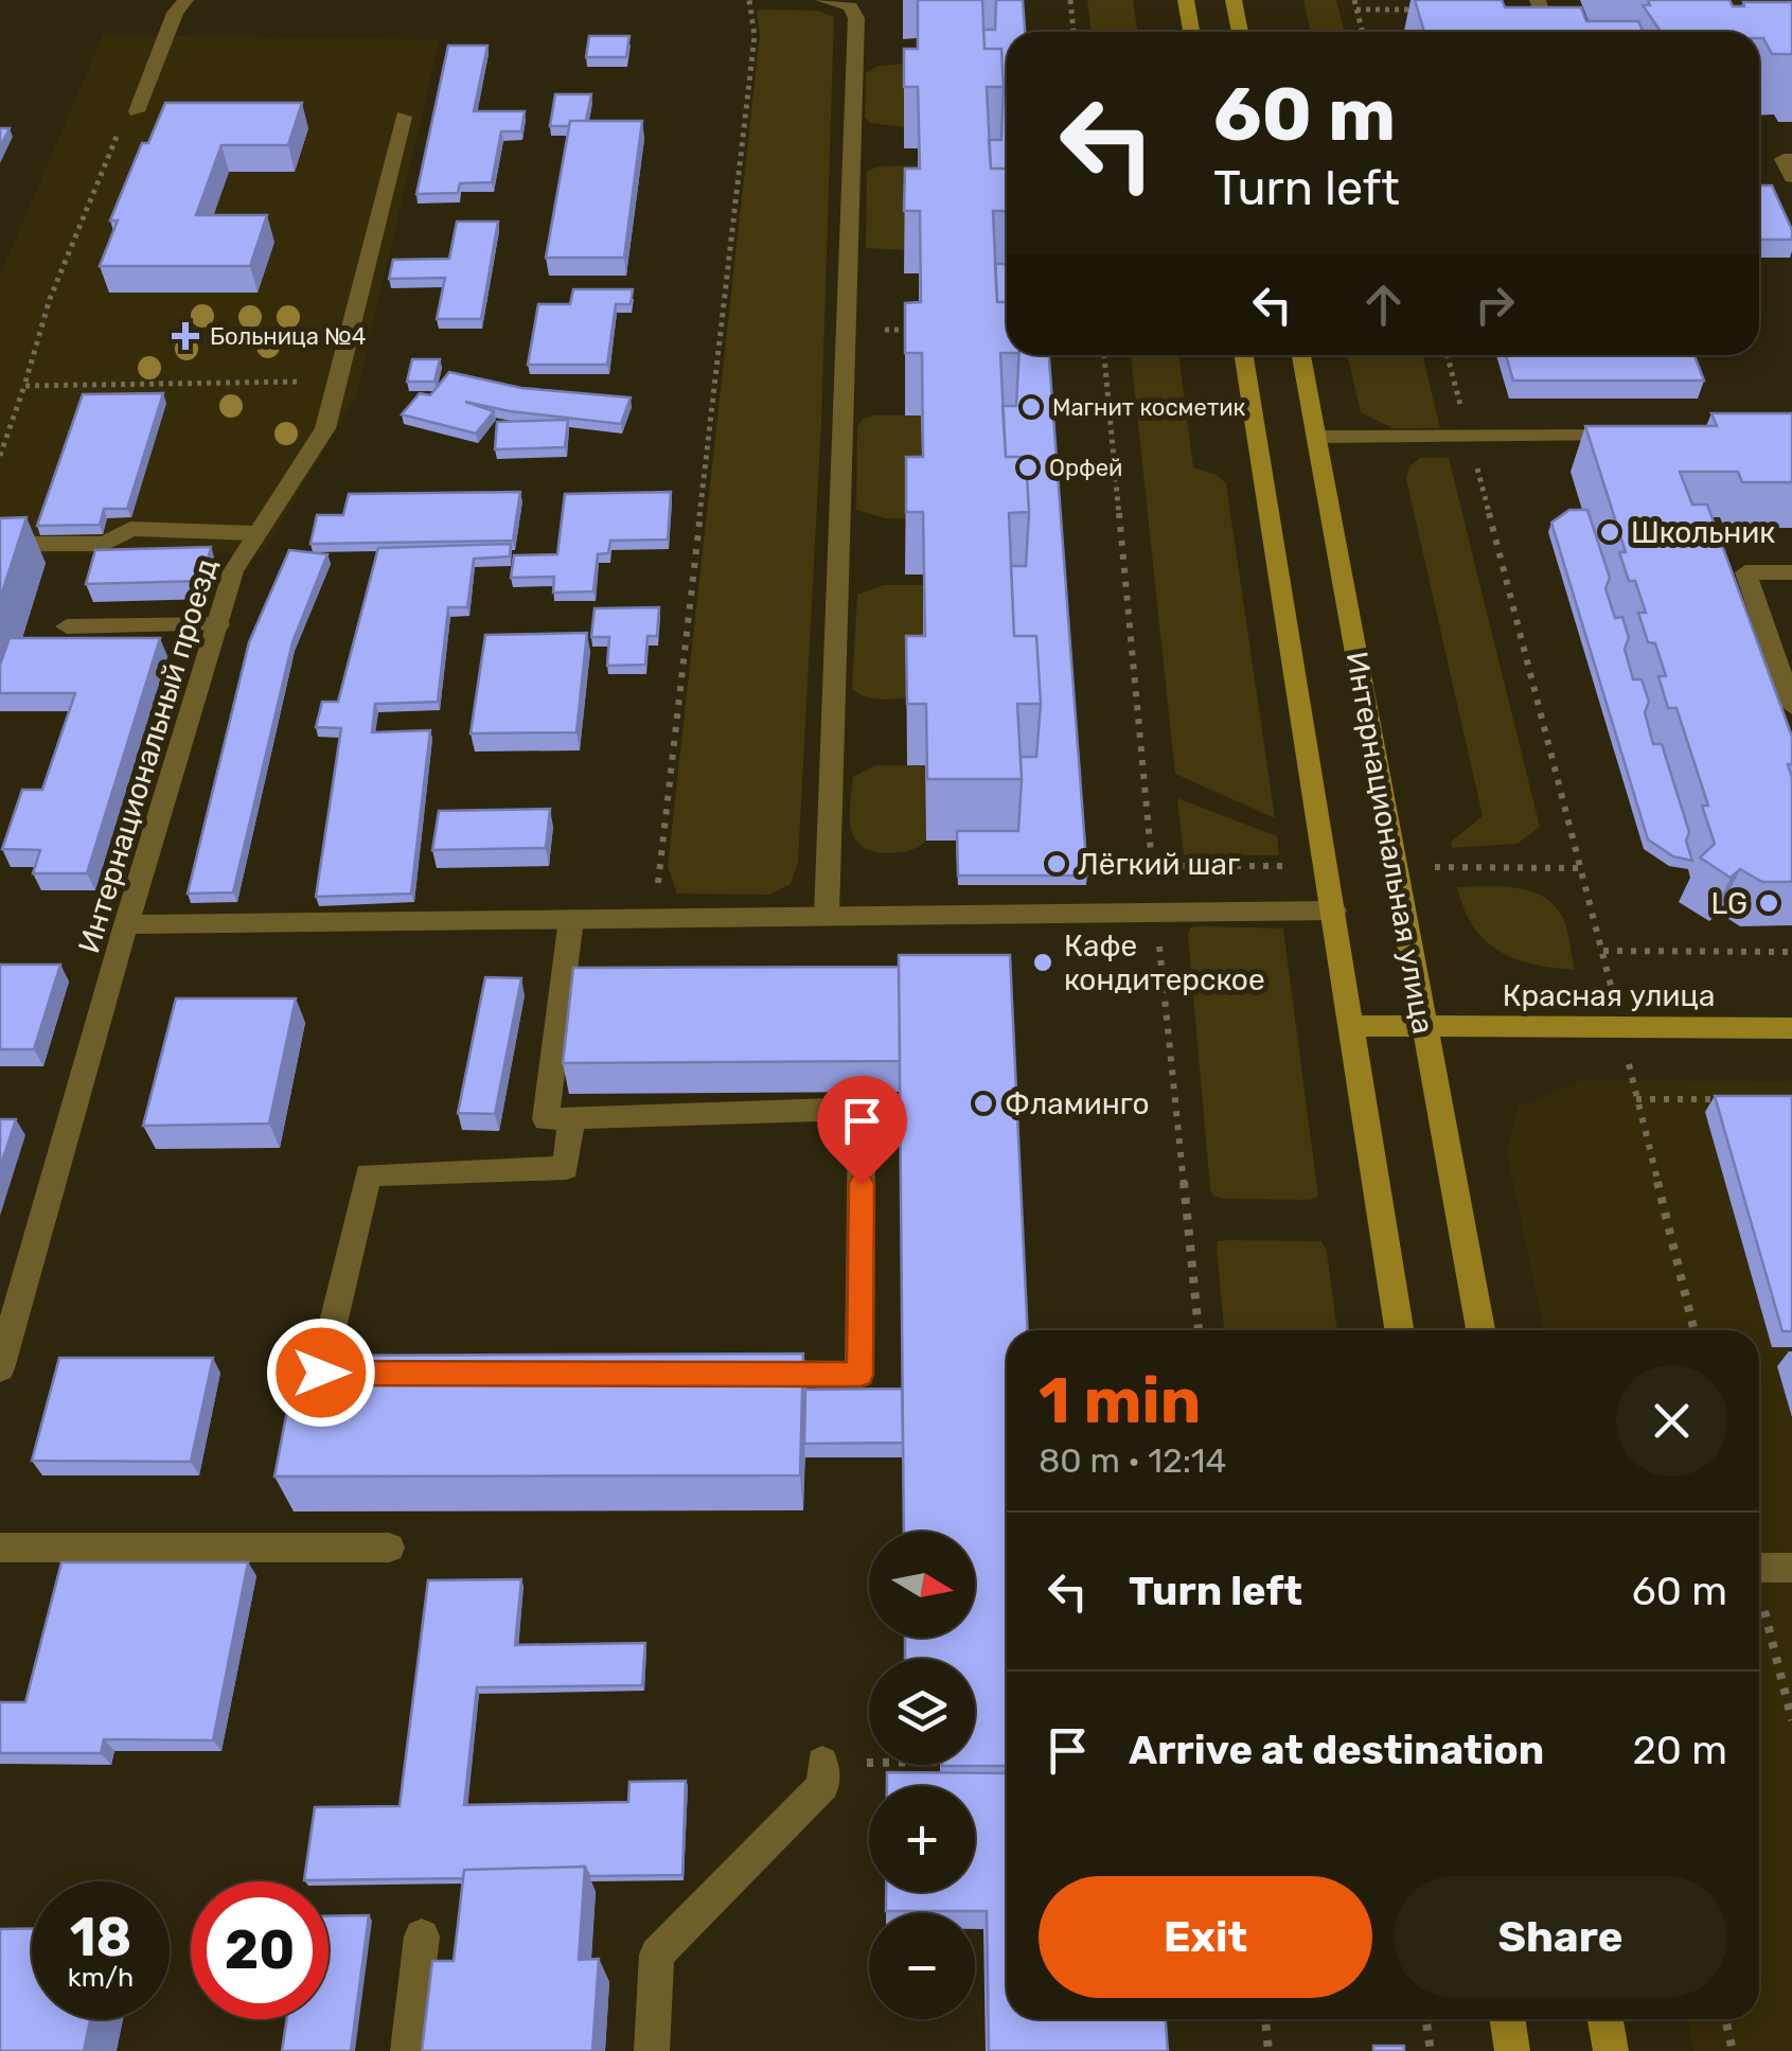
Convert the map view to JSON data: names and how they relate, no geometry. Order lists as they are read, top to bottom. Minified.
{"streets":{"main road":["Интернациональная улица","Красная улица"],"street":["Интернациональный проезд"]},"crossings":[["Интернациональная улица","Красная улица"]],"places":{"health":["Больница №4"],"other":["Магнит косметик","Орфей","Школьник","Лёгкий шаг","LG","Кафе кондитерское","Фламинго"]},"north":"right","page":{"turn":["60 m","Turn left"],"heading":["1 min","80 m · 12:14"],"list":[{"name":"Turn left","value":"60 m"},{"name":"Arrive at destination","value":"20 m"}],"map_buttons":["+","−"],"buttons":["Exit","Share"],"speed":"18 km/h","limit":"20"}}
